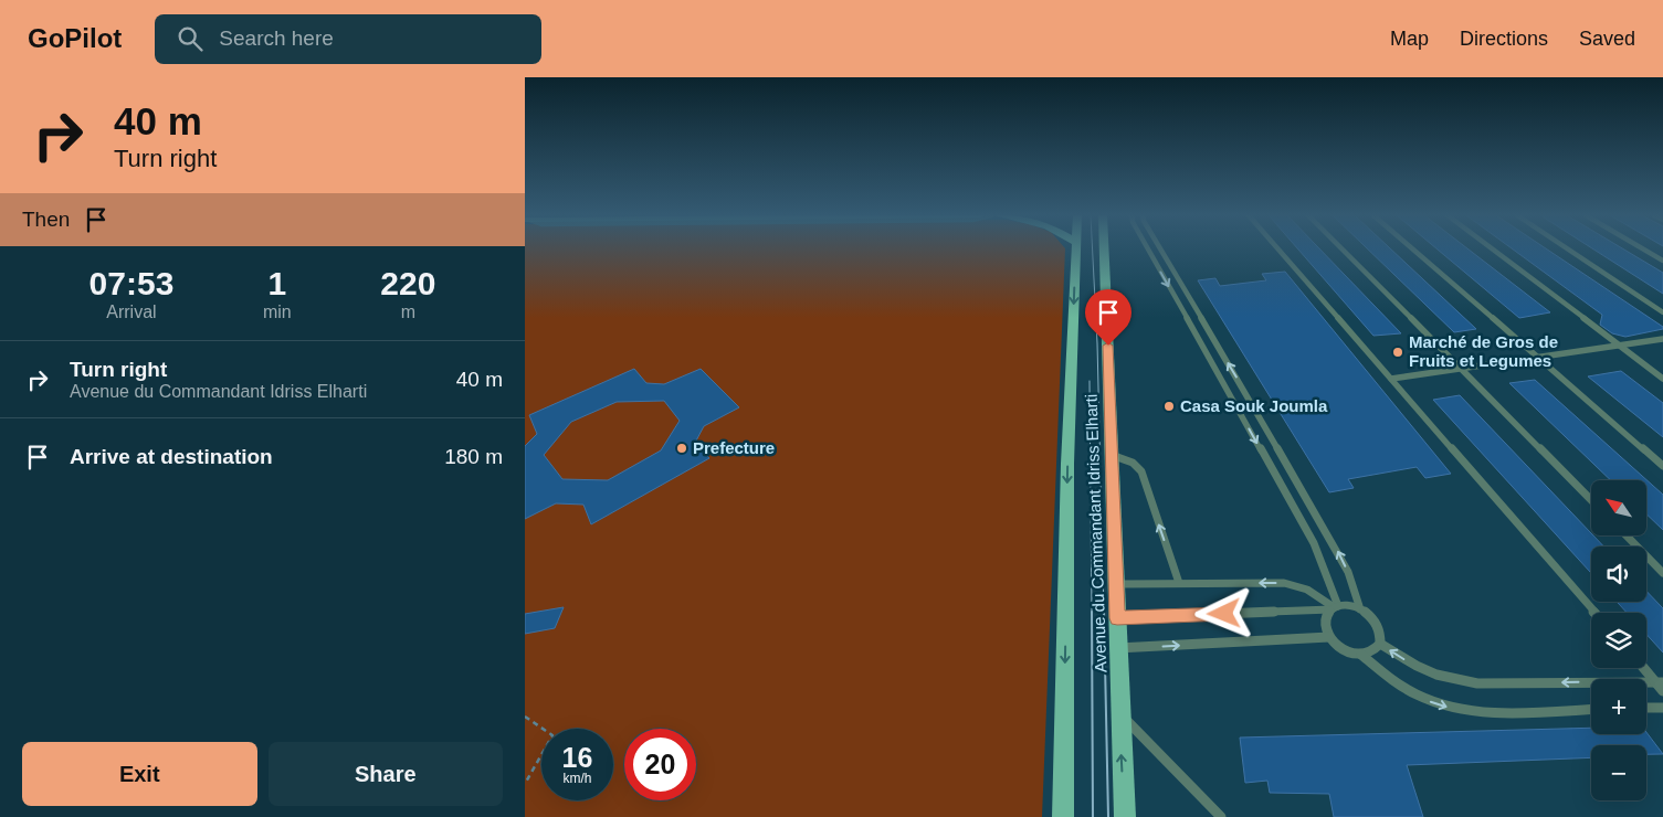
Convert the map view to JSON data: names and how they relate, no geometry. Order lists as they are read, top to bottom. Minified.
{"streets":{"main road":["Avenue du Commandant Idriss Elharti"]},"places":["Marché de Gros de Fruits et Legumes","Casa Souk Joumla","Prefecture"],"north":"top left","page":{"header":"GoPilot","search":"Search here","nav":["Map","Directions","Saved"],"turn":["40 m","Turn right"],"then":"Then","eta":["07:53","Arrival","1","min","220","m"],"list":[{"name":"Turn right","note":"Avenue du Commandant Idriss Elharti","value":"40 m"},{"name":"Arrive at destination","value":"180 m"}],"map_buttons":["+","−"],"speed":"16 km/h","limit":"20","buttons":["Exit","Share"]}}
